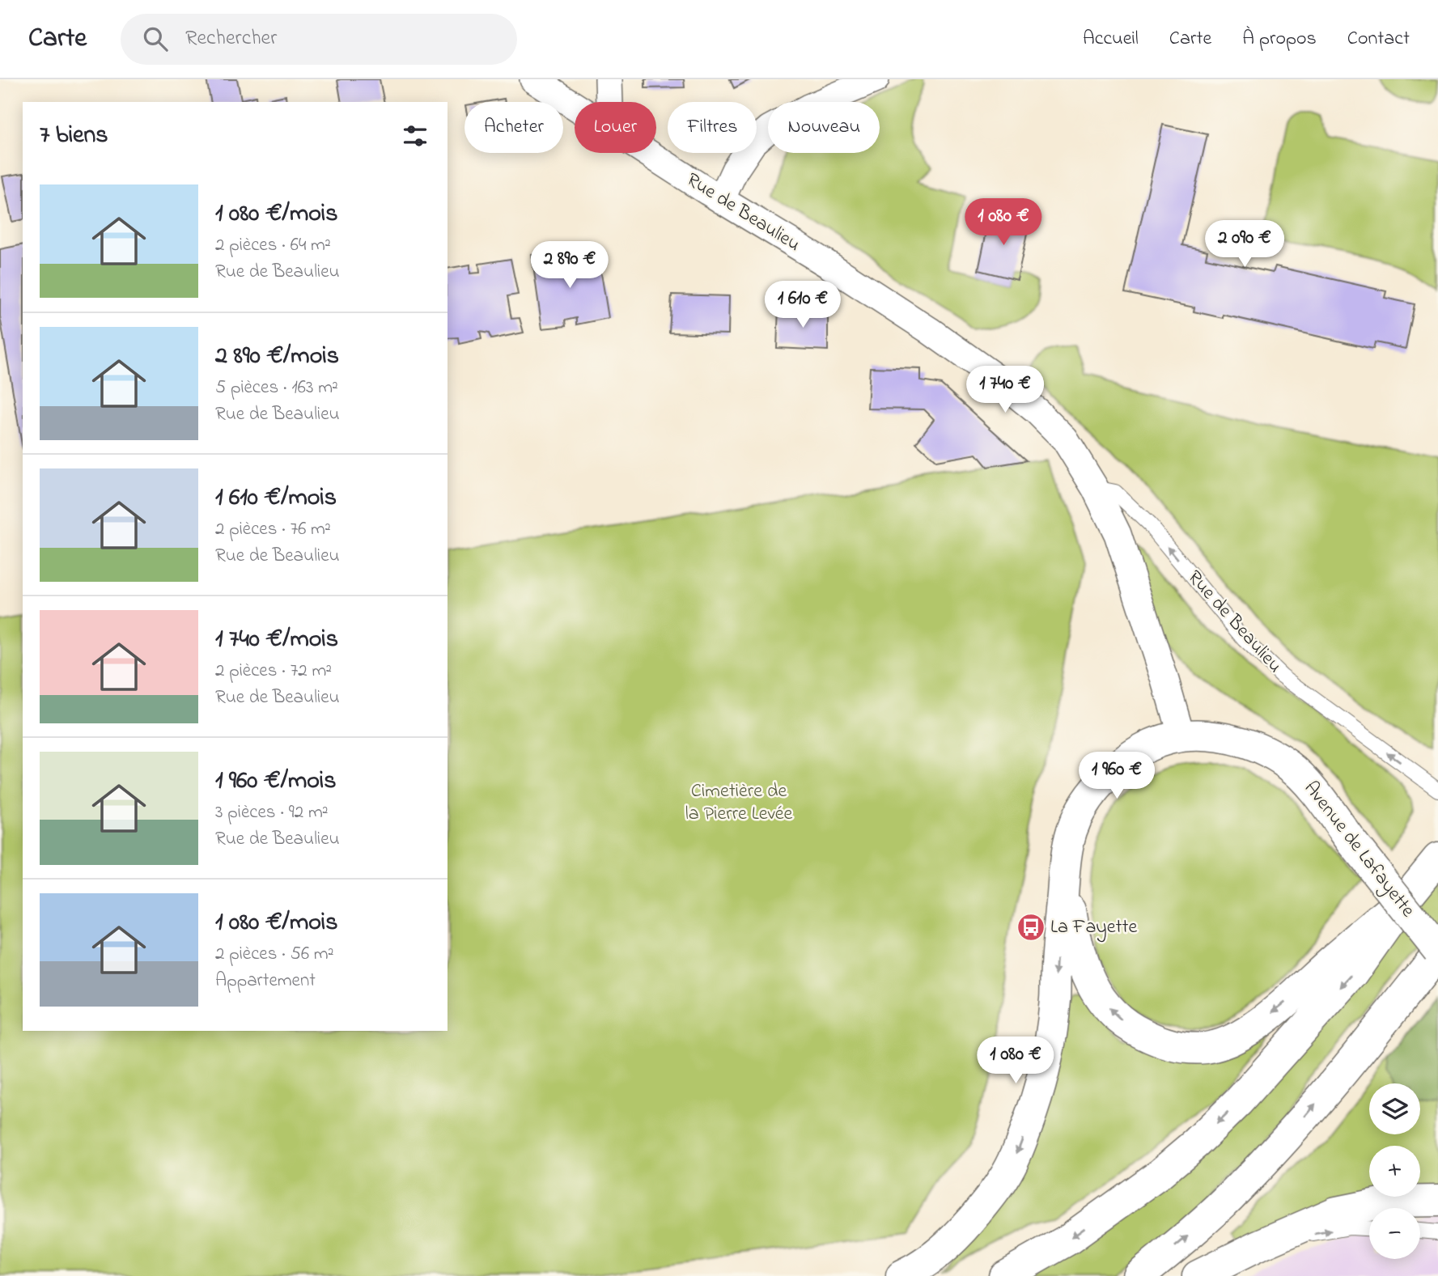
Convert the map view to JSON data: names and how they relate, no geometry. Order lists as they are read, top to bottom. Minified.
{"streets":{"street":["Rue de Beaulieu","Avenue de Lafayette"]},"crossings":[["Rue de Beaulieu","Avenue de Lafayette"]],"parks":["Cimetière de la Pierre Levée"],"places":{"bus stop":["La Fayette"]},"page":{"header":"Carte","search":"Rechercher","nav":["Accueil","Carte","À propos","Contact"],"chip":["Acheter","Louer","Filtres","Nouveau"],"heading":"7 biens","list":[{"name":"1 080 €/mois","note":"2 pièces · 64 m² · Rue de Beaulieu"},{"name":"2 890 €/mois","note":"5 pièces · 163 m² · Rue de Beaulieu"},{"name":"1 610 €/mois","note":"2 pièces · 76 m² · Rue de Beaulieu"},{"name":"1 740 €/mois","note":"2 pièces · 72 m² · Rue de Beaulieu"},{"name":"1 960 €/mois","note":"3 pièces · 92 m² · Rue de Beaulieu"},{"name":"1 080 €/mois","note":"2 pièces · 56 m² · Appartement"}],"price":["1 080 €","2 090 €","2 890 €","1 610 €","1 740 €","1 960 €","1 080 €"],"map_buttons":["+","−"]}}
